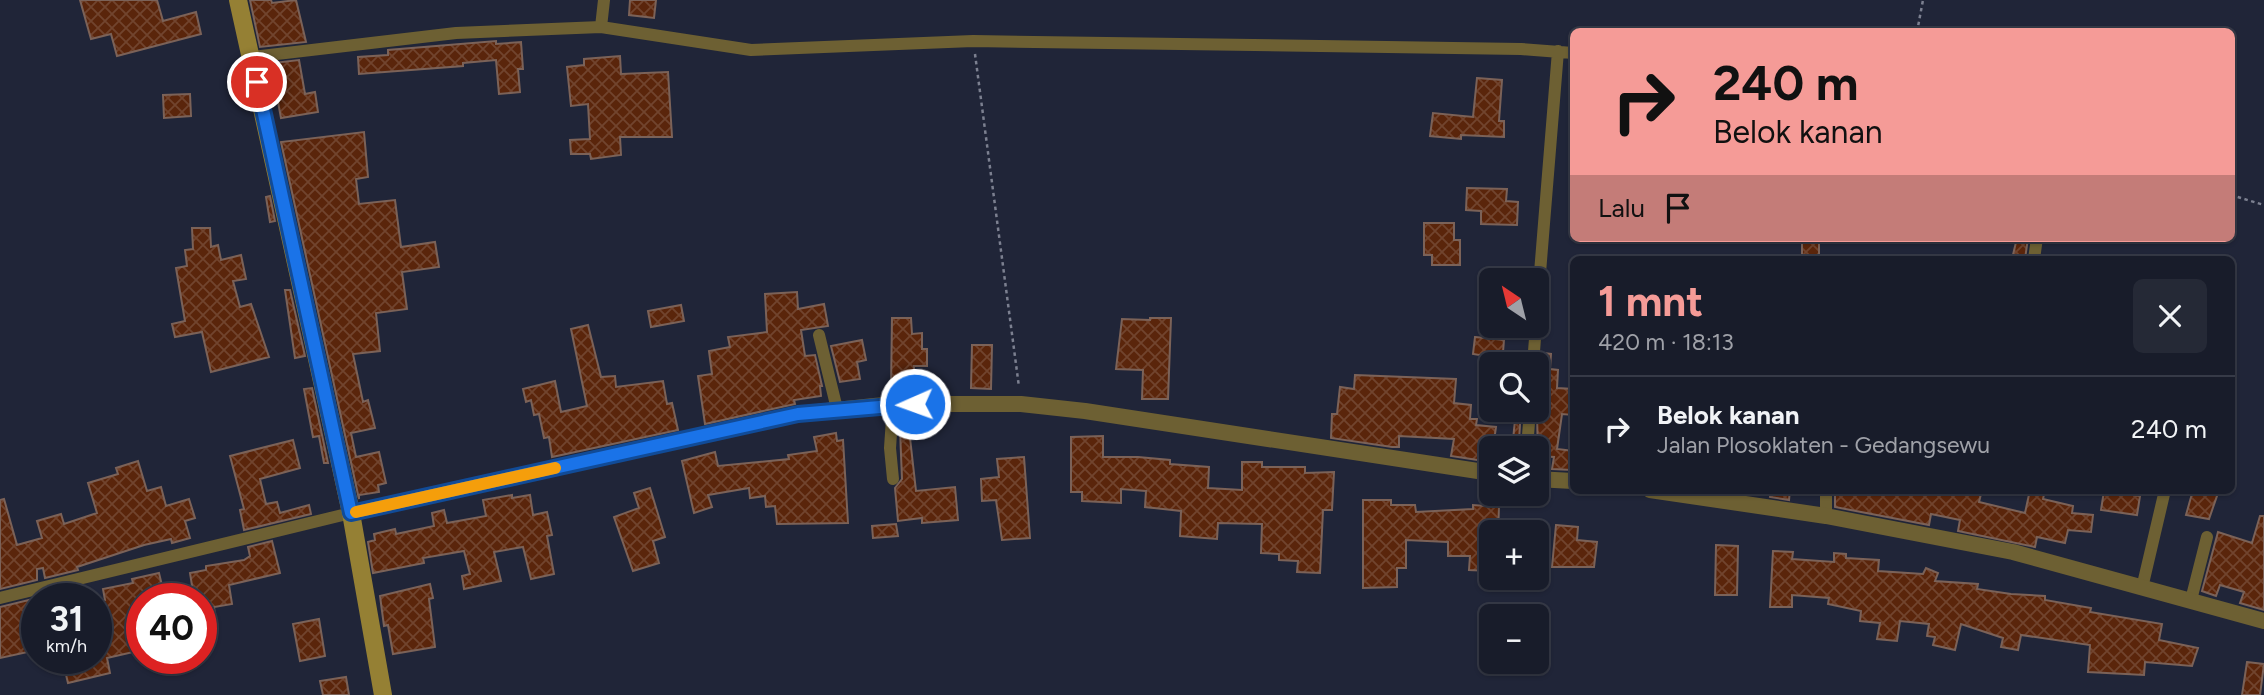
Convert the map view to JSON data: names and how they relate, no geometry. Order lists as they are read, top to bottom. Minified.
{"north":"top left","page":{"turn":["240 m","Belok kanan"],"then":"Lalu","heading":["1 mnt","420 m · 18:13"],"map_buttons":["+","−"],"list":[{"name":"Belok kanan","note":"Jalan Plosoklaten - Gedangsewu","value":"240 m"}],"speed":"31 km/h","limit":"40"}}
